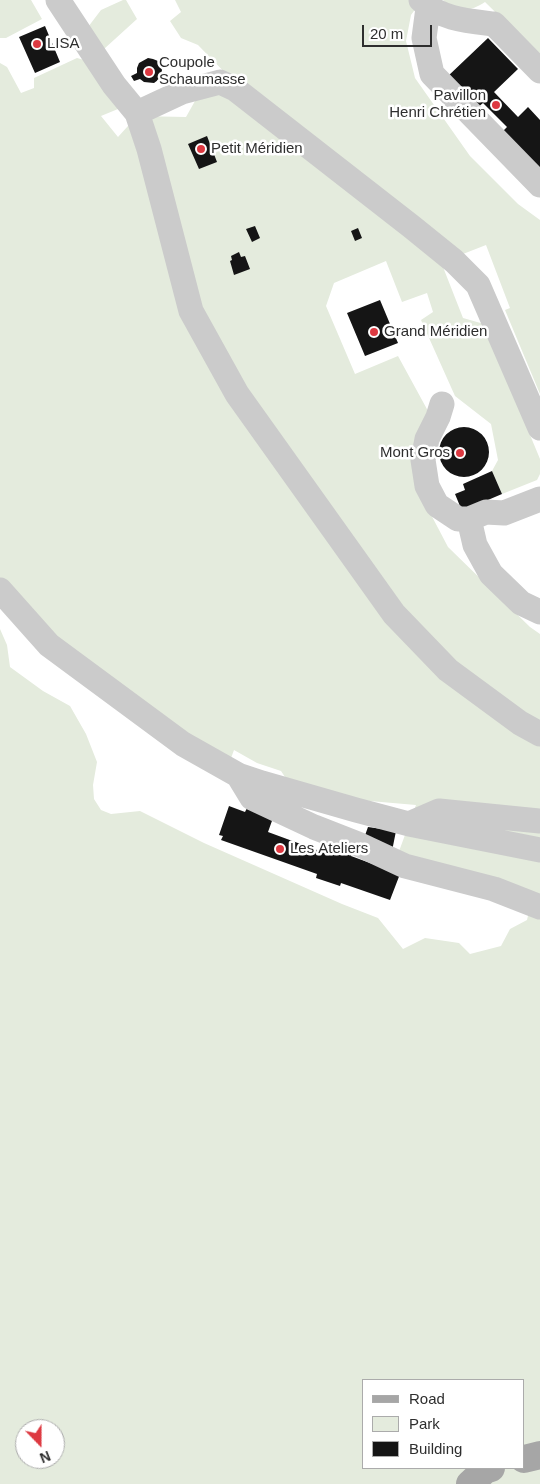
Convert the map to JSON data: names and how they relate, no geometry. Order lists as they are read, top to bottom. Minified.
{"places":["LISA","Coupole Schaumasse","Pavillon Henri Chrétien","Petit Méridien","Grand Méridien","Mont Gros","Les Ateliers"],"legend":["Road","Park","Building"],"scale_bar":"20 m","north":"bottom"}
